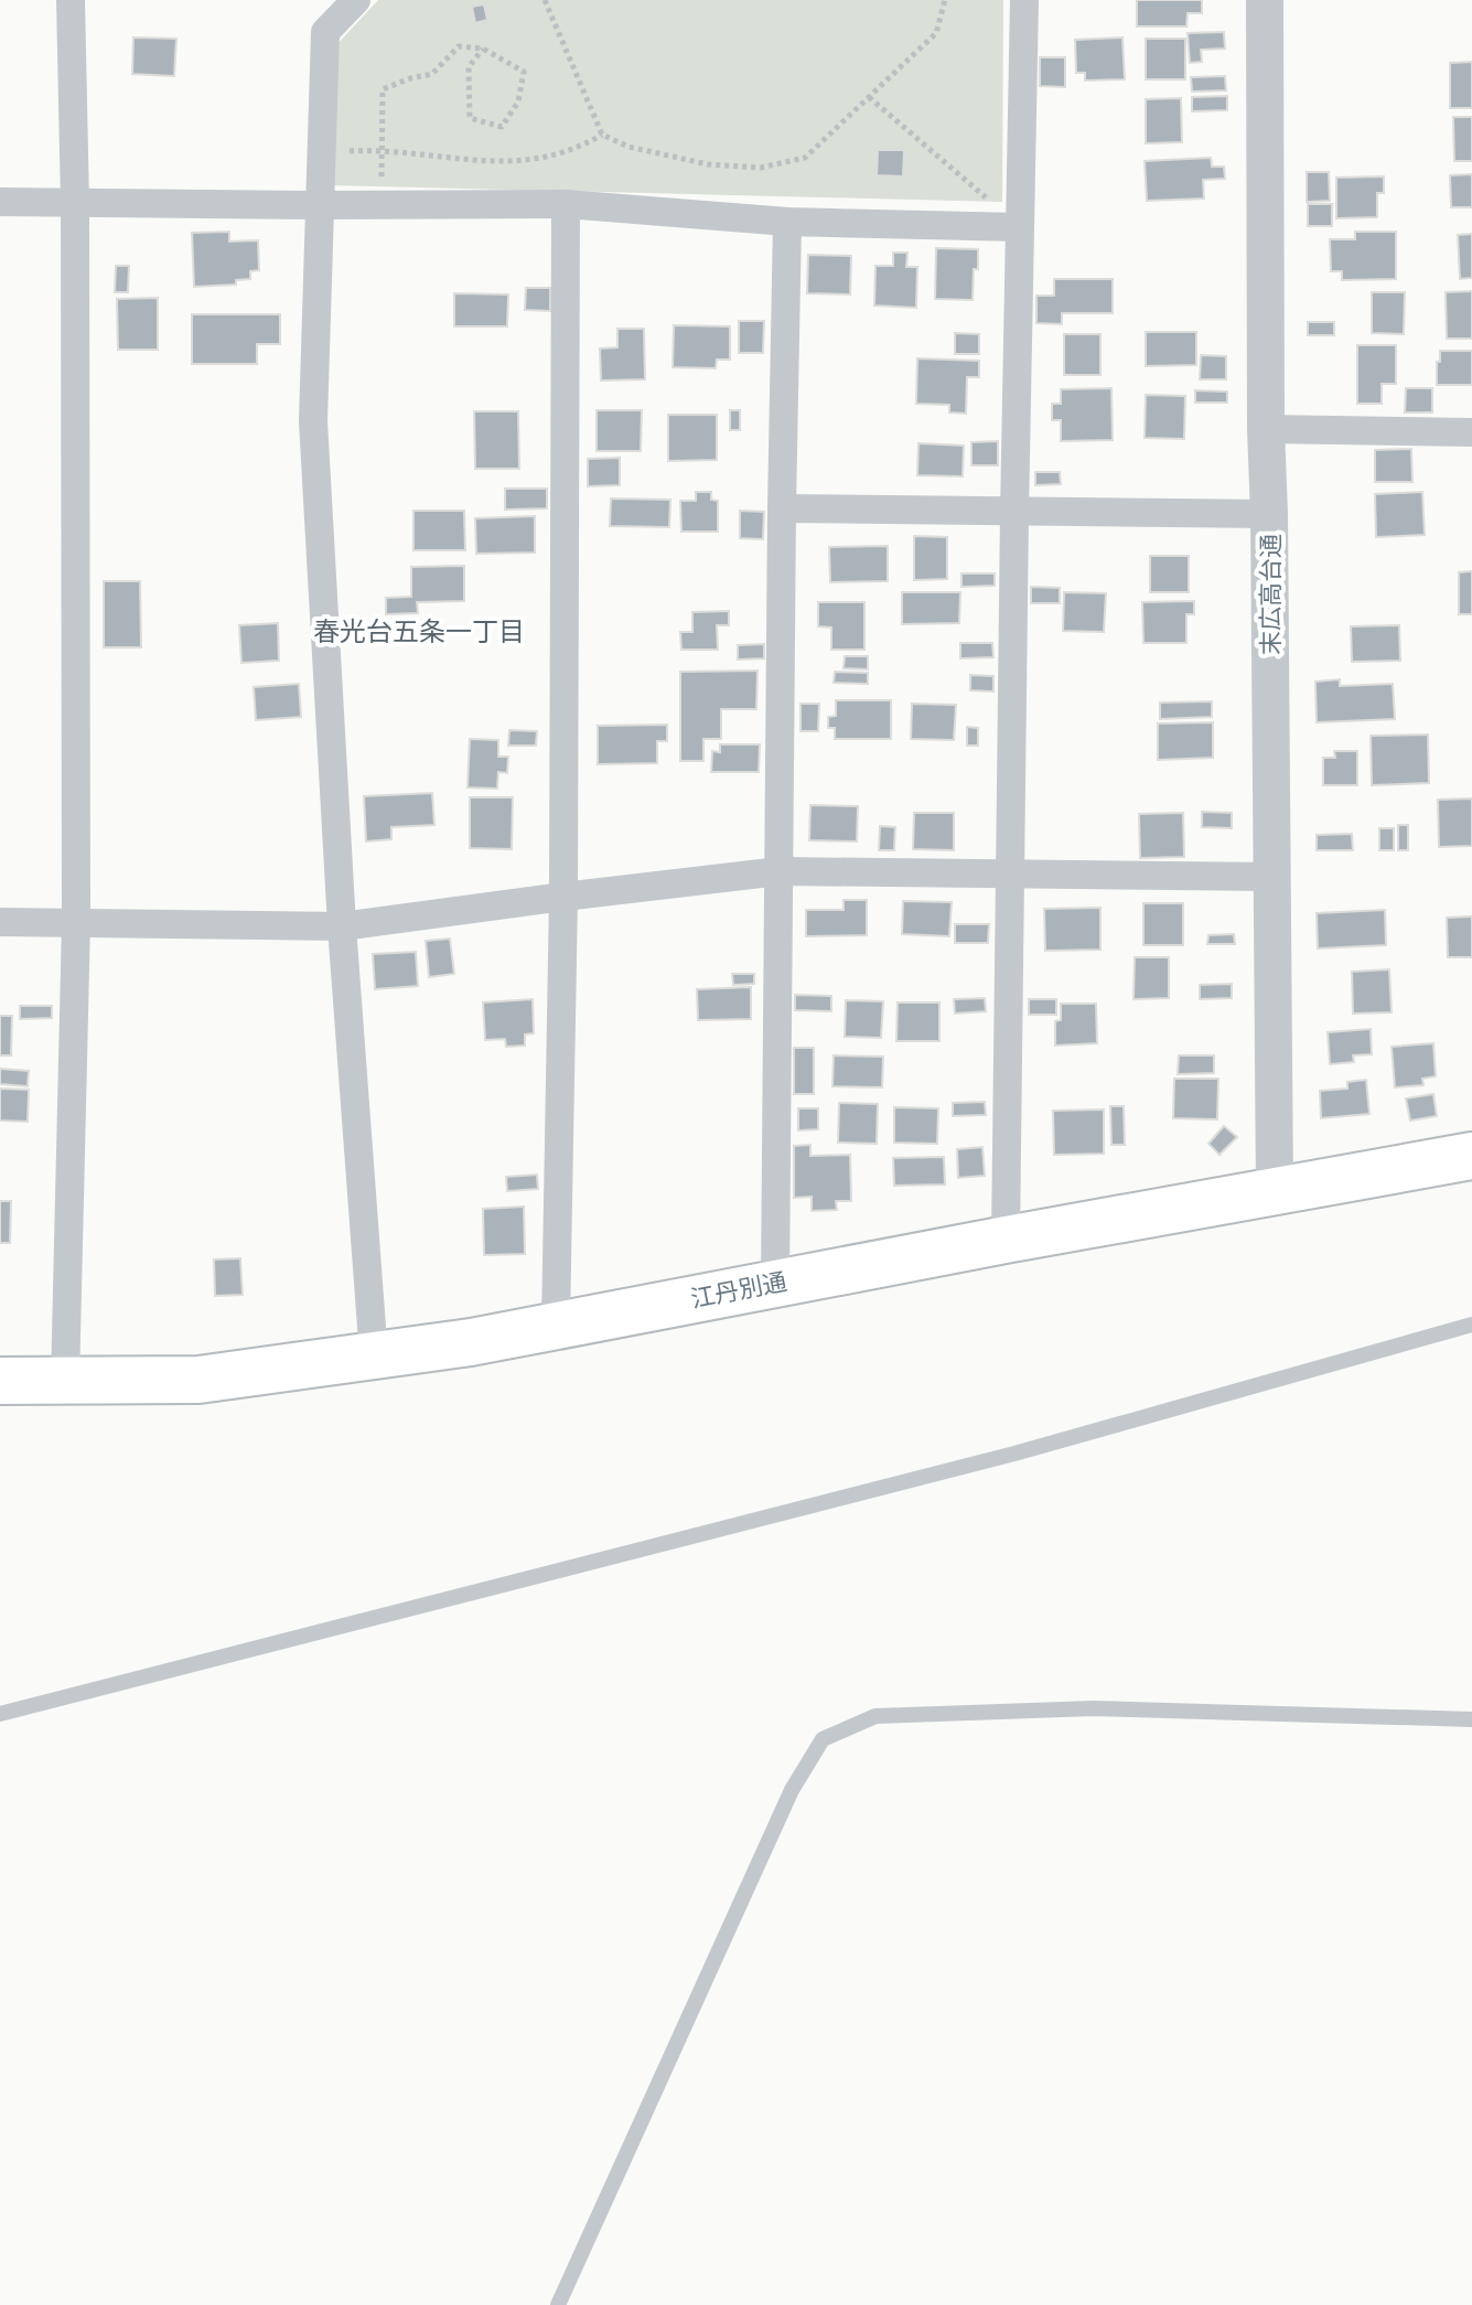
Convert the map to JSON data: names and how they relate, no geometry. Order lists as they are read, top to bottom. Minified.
{"streets":{"main road":["江丹別通"],"street":["末広高台通"]},"crossings":[["末広高台通","江丹別通"]],"districts":["春光台五条一丁目"]}
